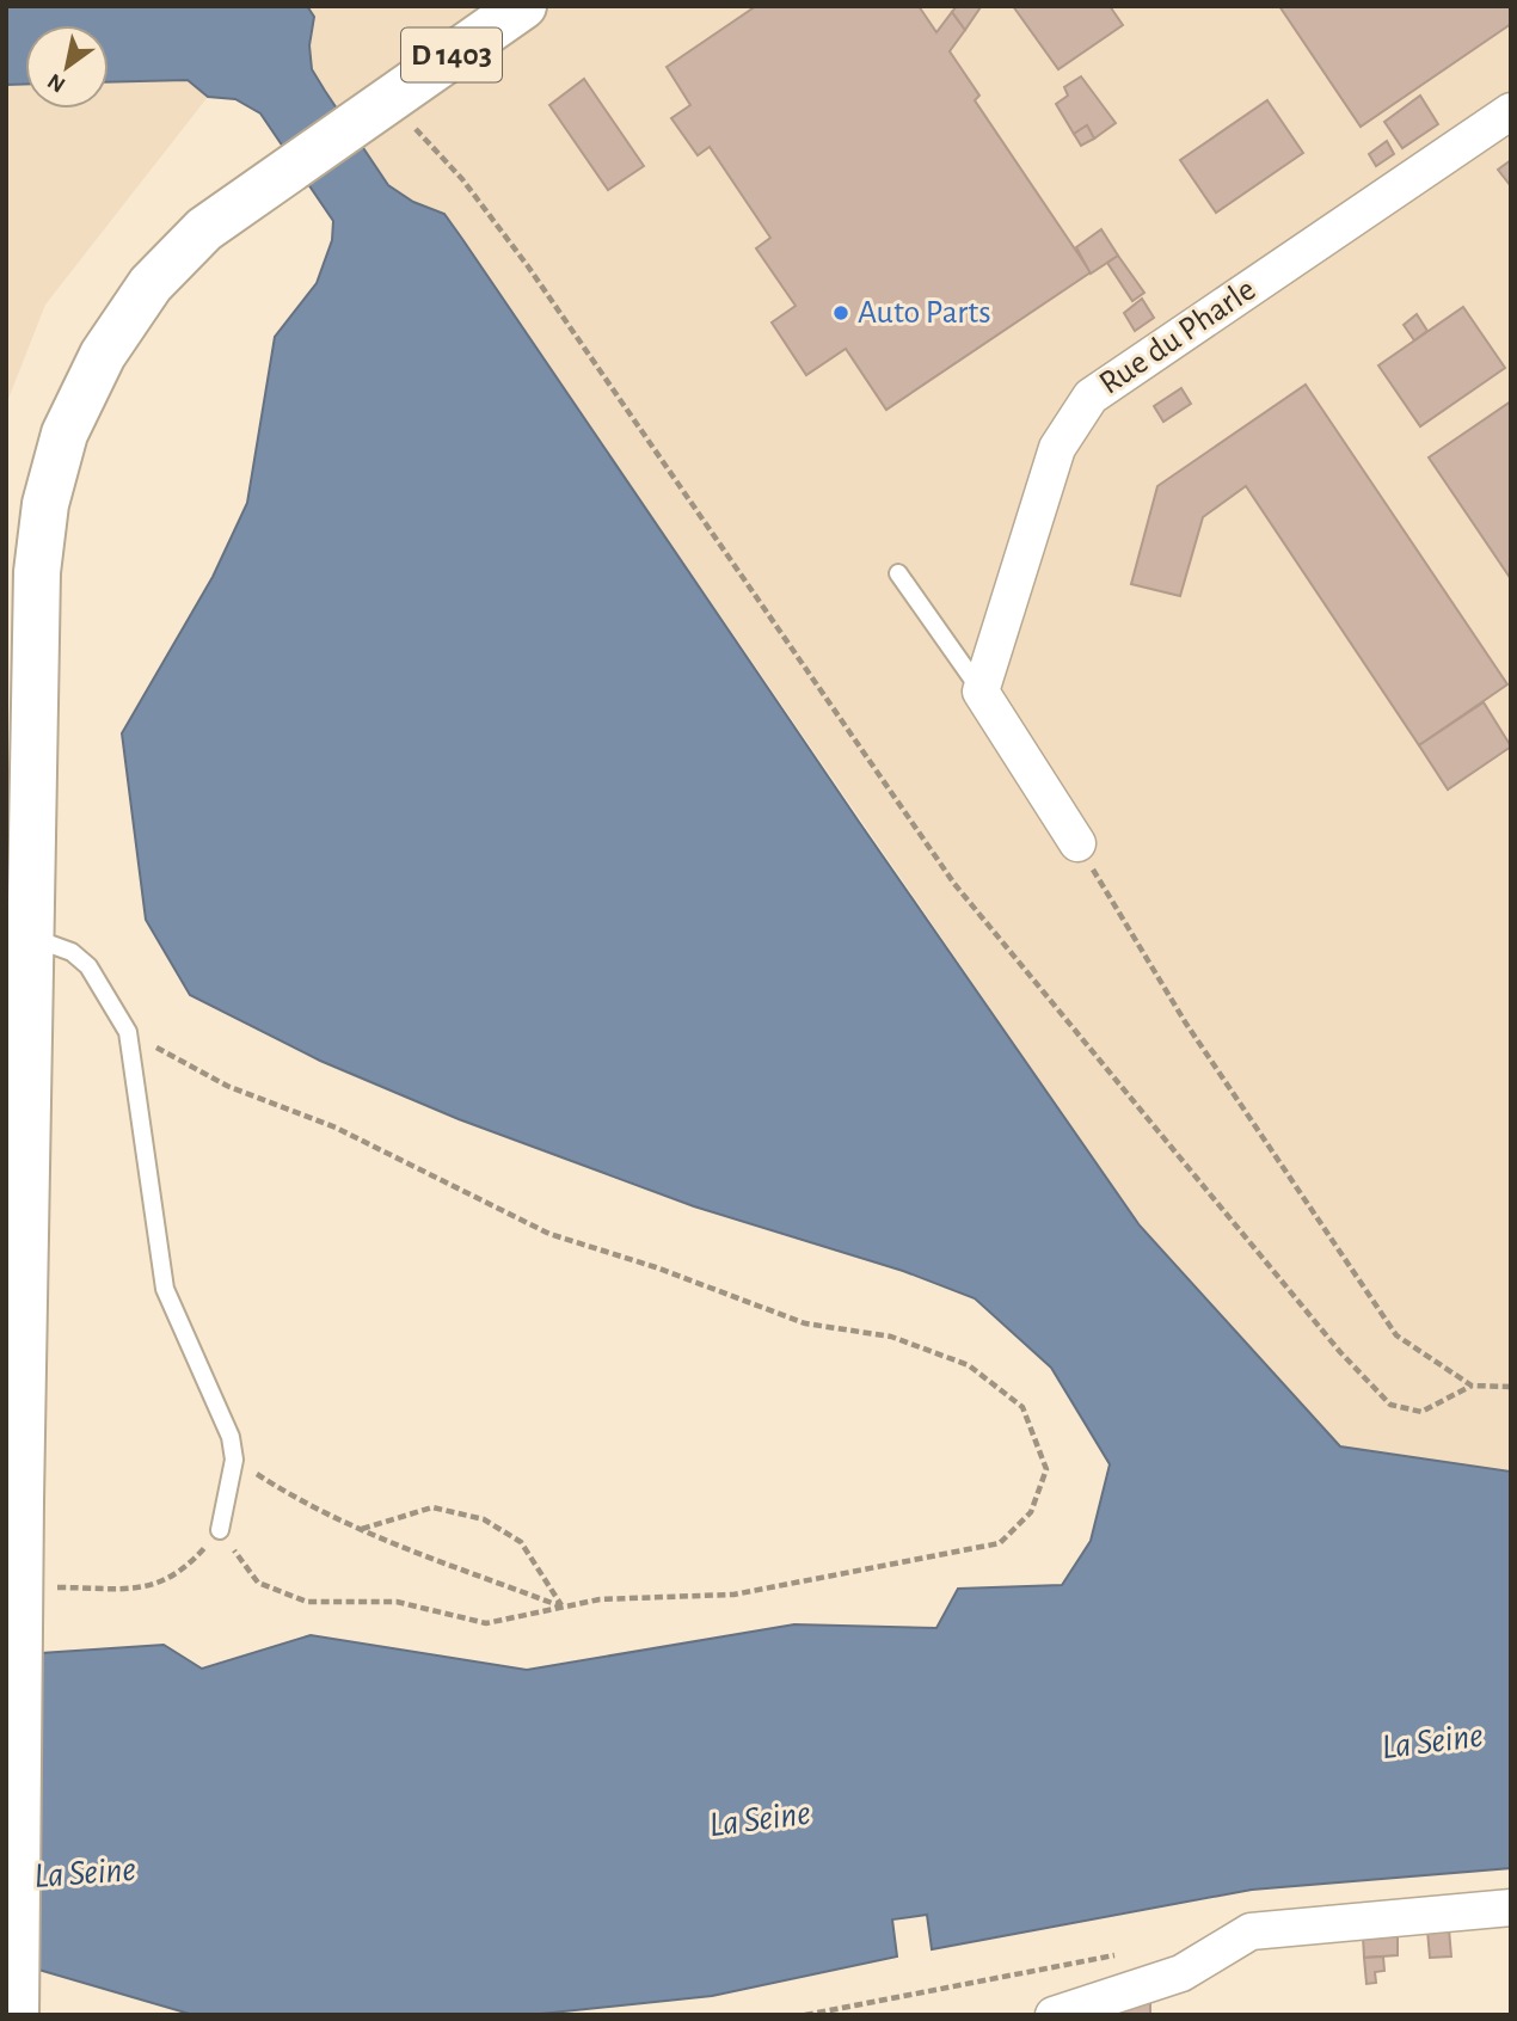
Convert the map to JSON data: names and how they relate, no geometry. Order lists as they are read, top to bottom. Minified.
{"streets":{"main road":["D 1403"],"street":["Rue du Pharle"]},"water":["La Seine"],"places":["Auto Parts"],"north":"bottom left"}
